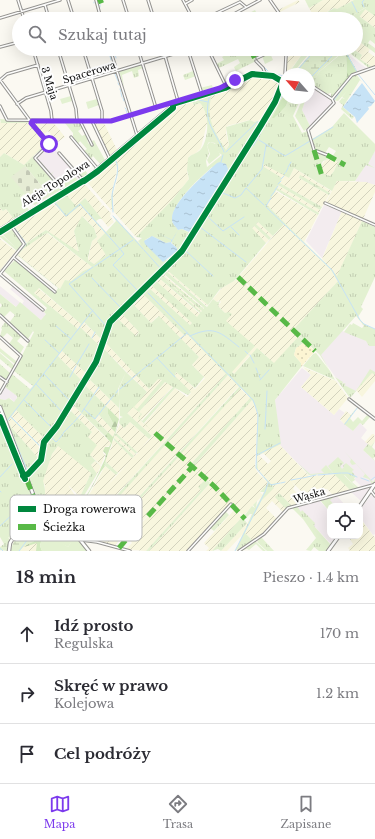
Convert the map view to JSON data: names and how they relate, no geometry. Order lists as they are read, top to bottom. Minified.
{"streets":{"street":["Spacerowa","3 Maja","Aleja Topolowa","Wąska"]},"crossings":[["Spacerowa","3 Maja"]],"legend":["Droga rowerowa","Ścieżka"],"north":"top left","page":{"search":"Szukaj tutaj","heading":["18 min","Pieszo · 1.4 km"],"list":[["Idź prosto","Regulska","170 m"],["Skręć w prawo","Kolejowa","1.2 km"],"Cel podróży"],"nav":["Mapa","Trasa","Zapisane"]}}
